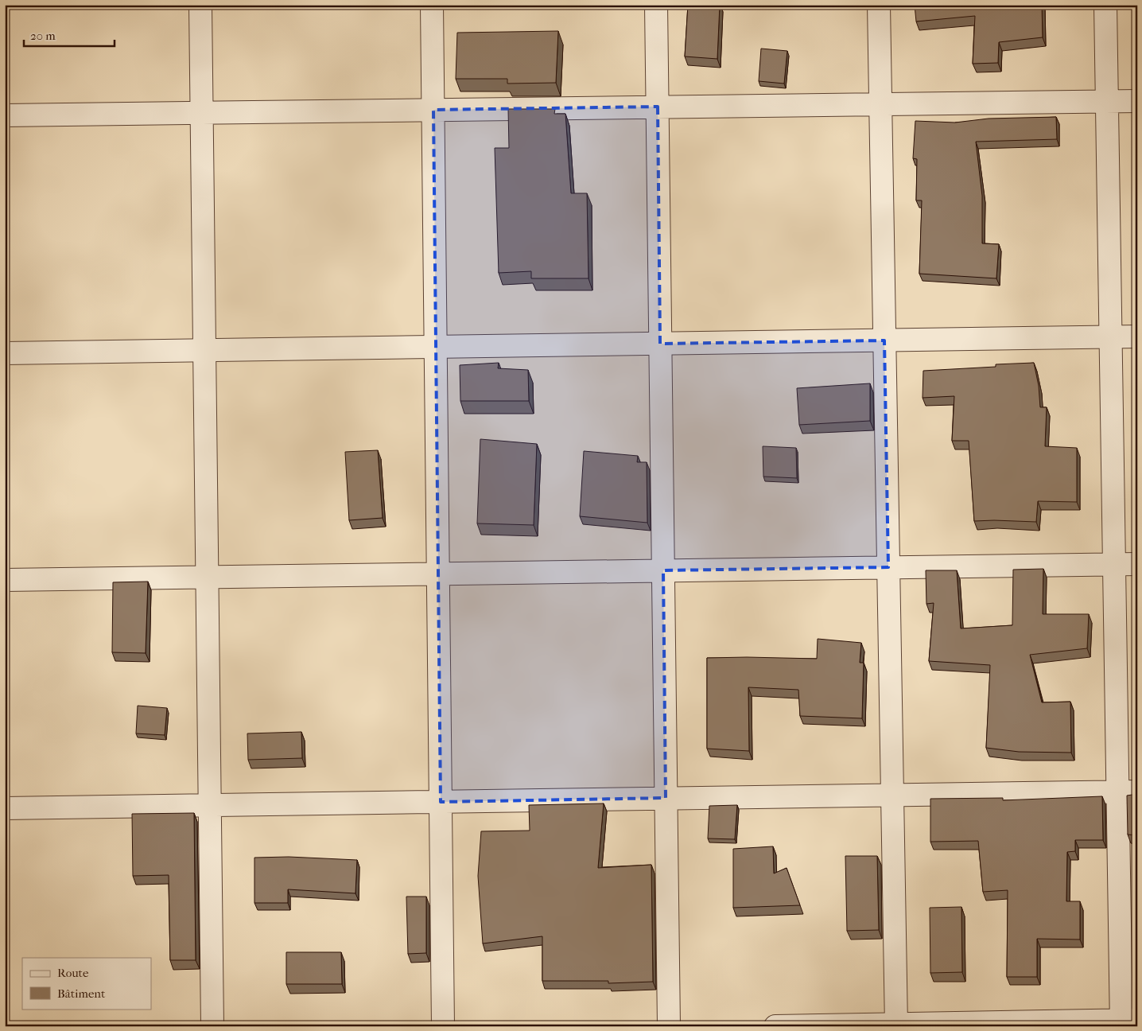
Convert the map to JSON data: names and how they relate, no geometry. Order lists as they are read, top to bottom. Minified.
{"legend":["Route","Bâtiment"],"scale_bar":"20 m"}
